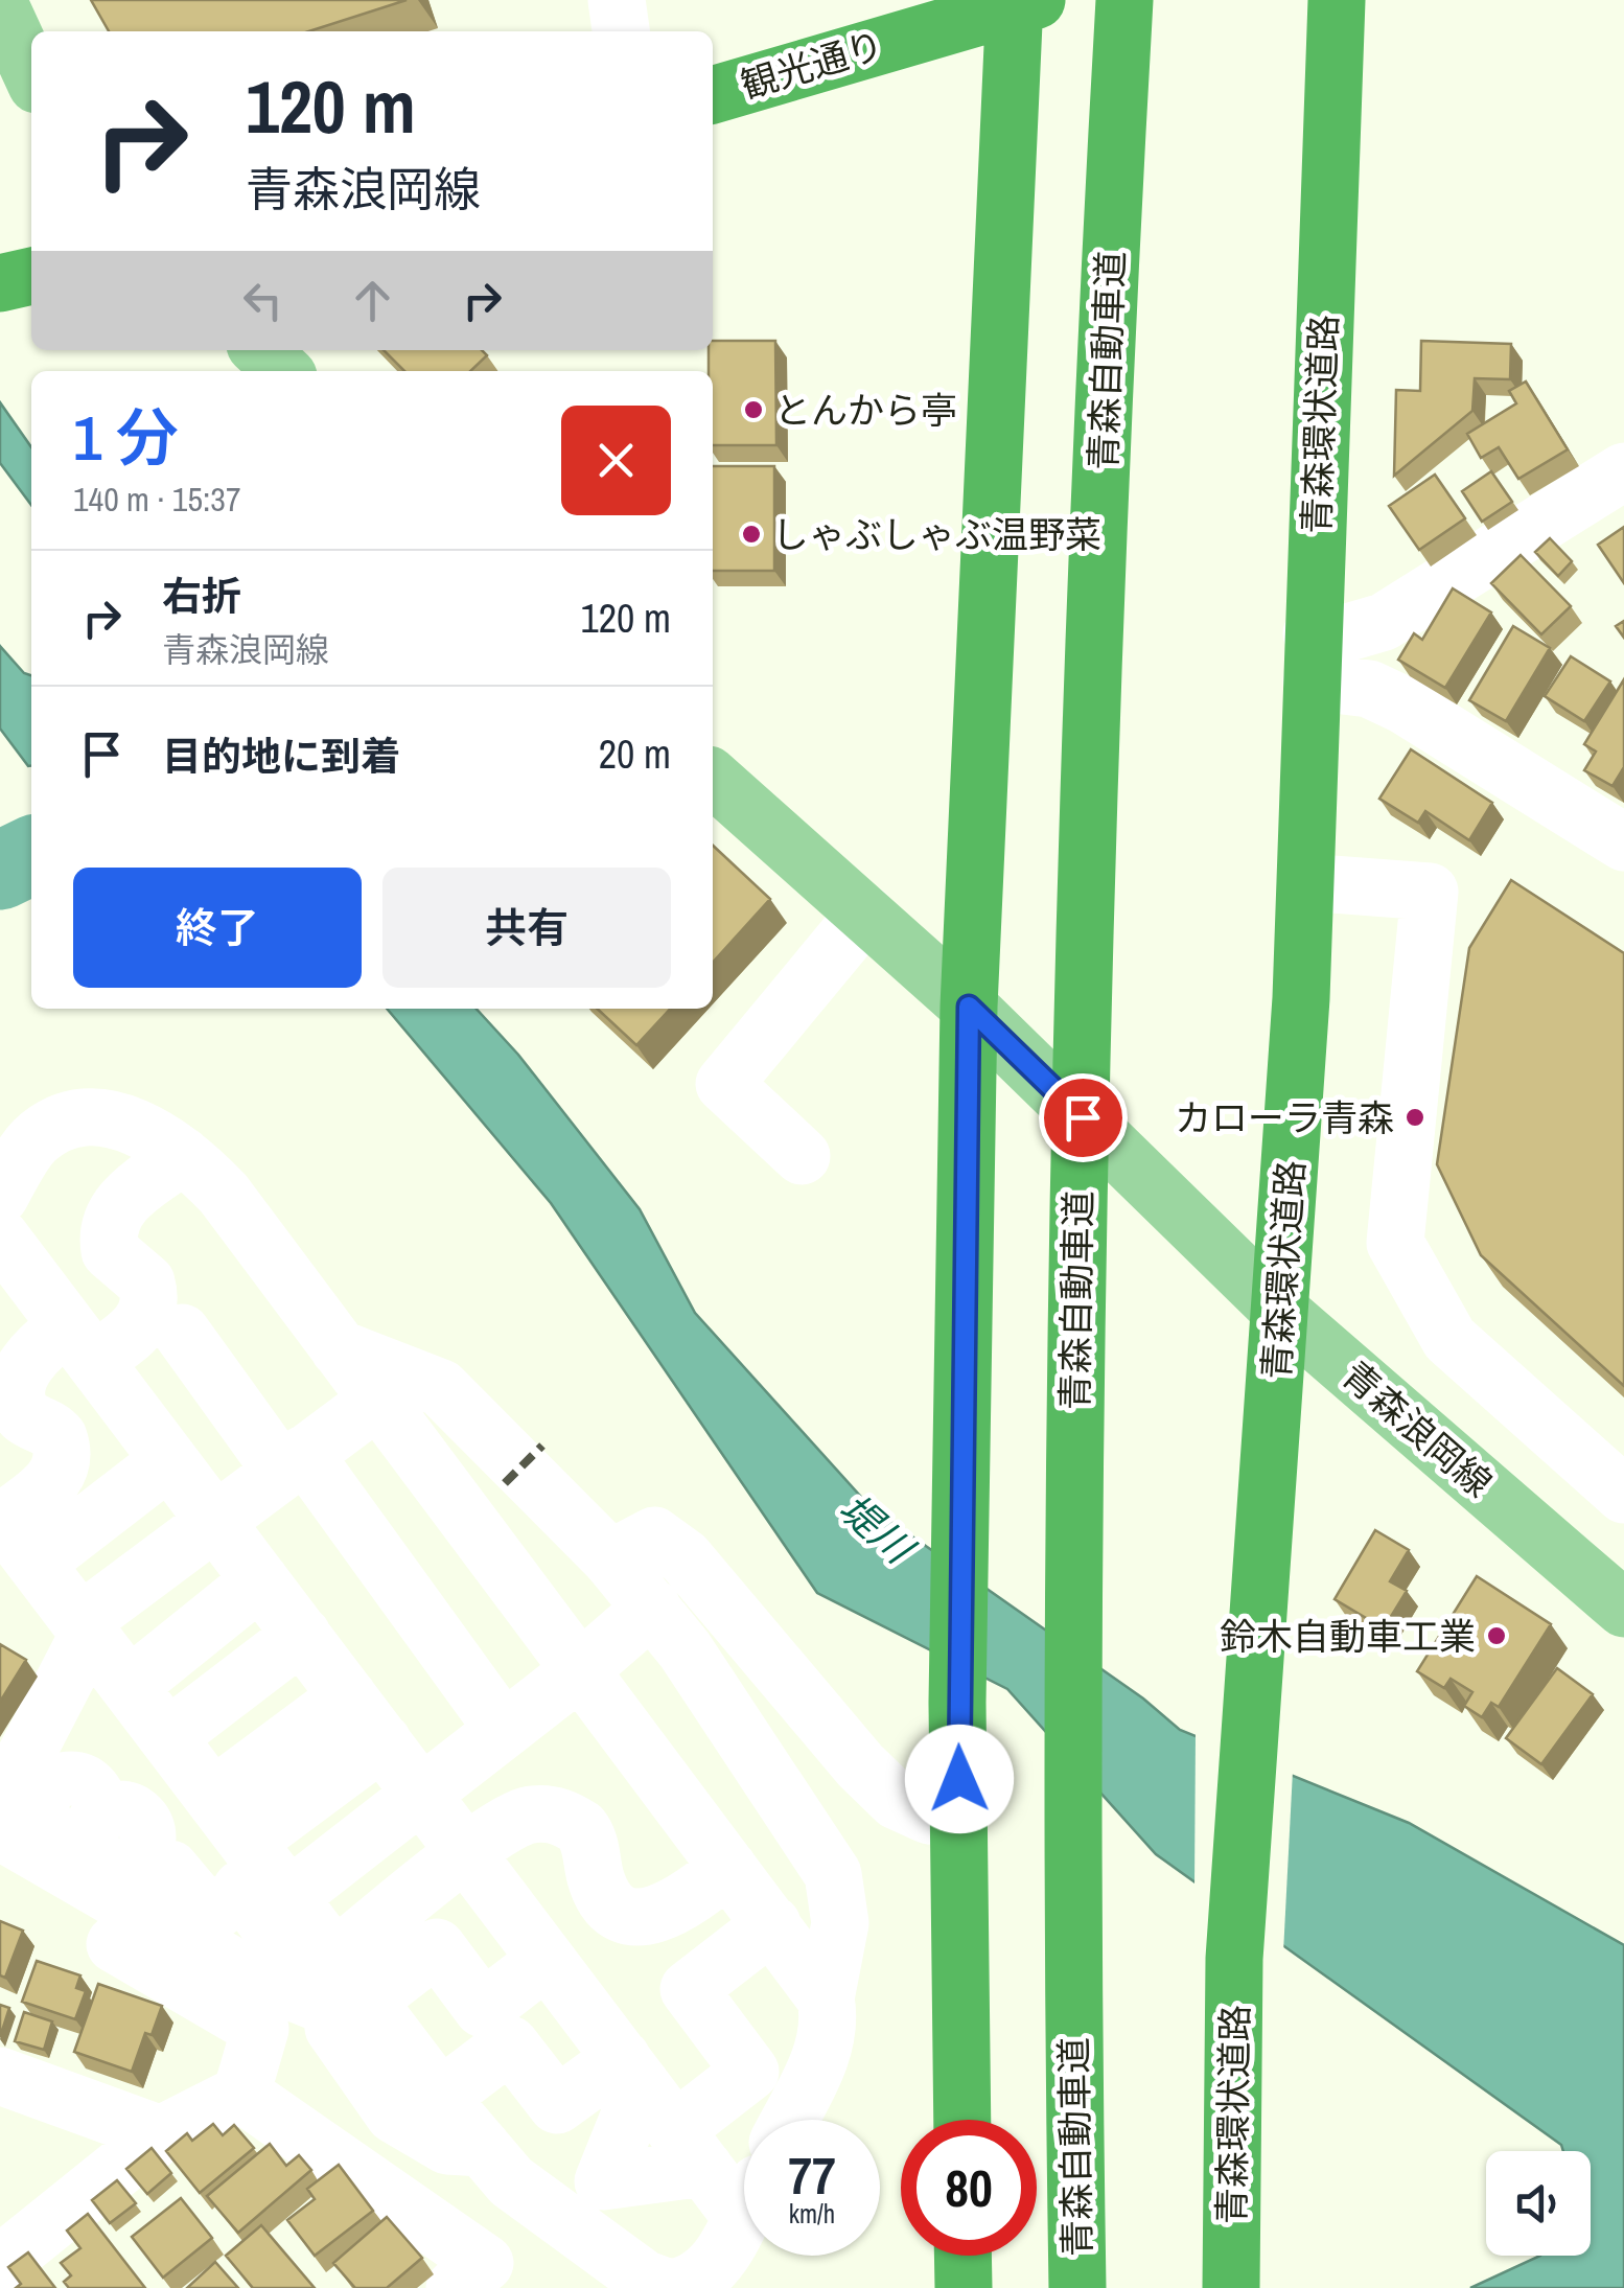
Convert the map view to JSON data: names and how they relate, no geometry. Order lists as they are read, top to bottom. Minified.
{"streets":{"highway":["観光通り","青森自動車道","青森環状道路"],"main road":["青森浪岡線"]},"crossings":[["青森環状道路","青森浪岡線"]],"water":["堤川"],"places":["とんから亭","しゃぶしゃぶ温野菜","カローラ青森","鈴木自動車工業"],"page":{"turn":["120 m","青森浪岡線"],"heading":["1 分","140 m · 15:37"],"list":[{"name":"右折","note":"青森浪岡線","value":"120 m"},{"name":"目的地に到着","value":"20 m"}],"buttons":["終了","共有"],"speed":"77 km/h","limit":"80"}}
